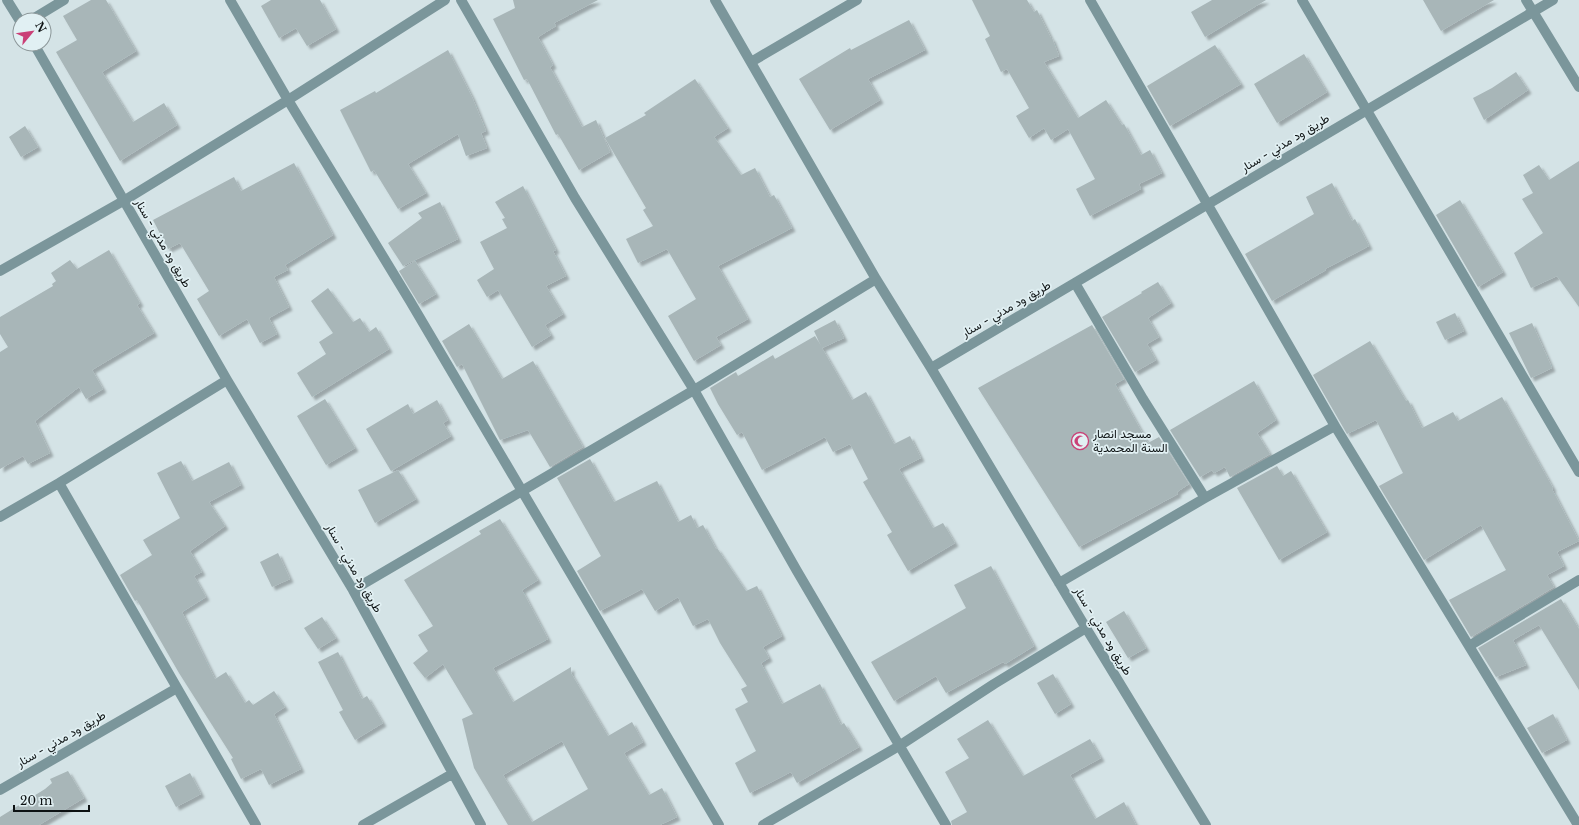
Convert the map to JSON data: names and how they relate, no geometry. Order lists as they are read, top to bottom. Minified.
{"streets":{"street":["طريق ود مدني - سنار"]},"places":{"mosque":["مسجد انصار السنة المحمدية"]},"scale_bar":"20 m","north":"top right"}
